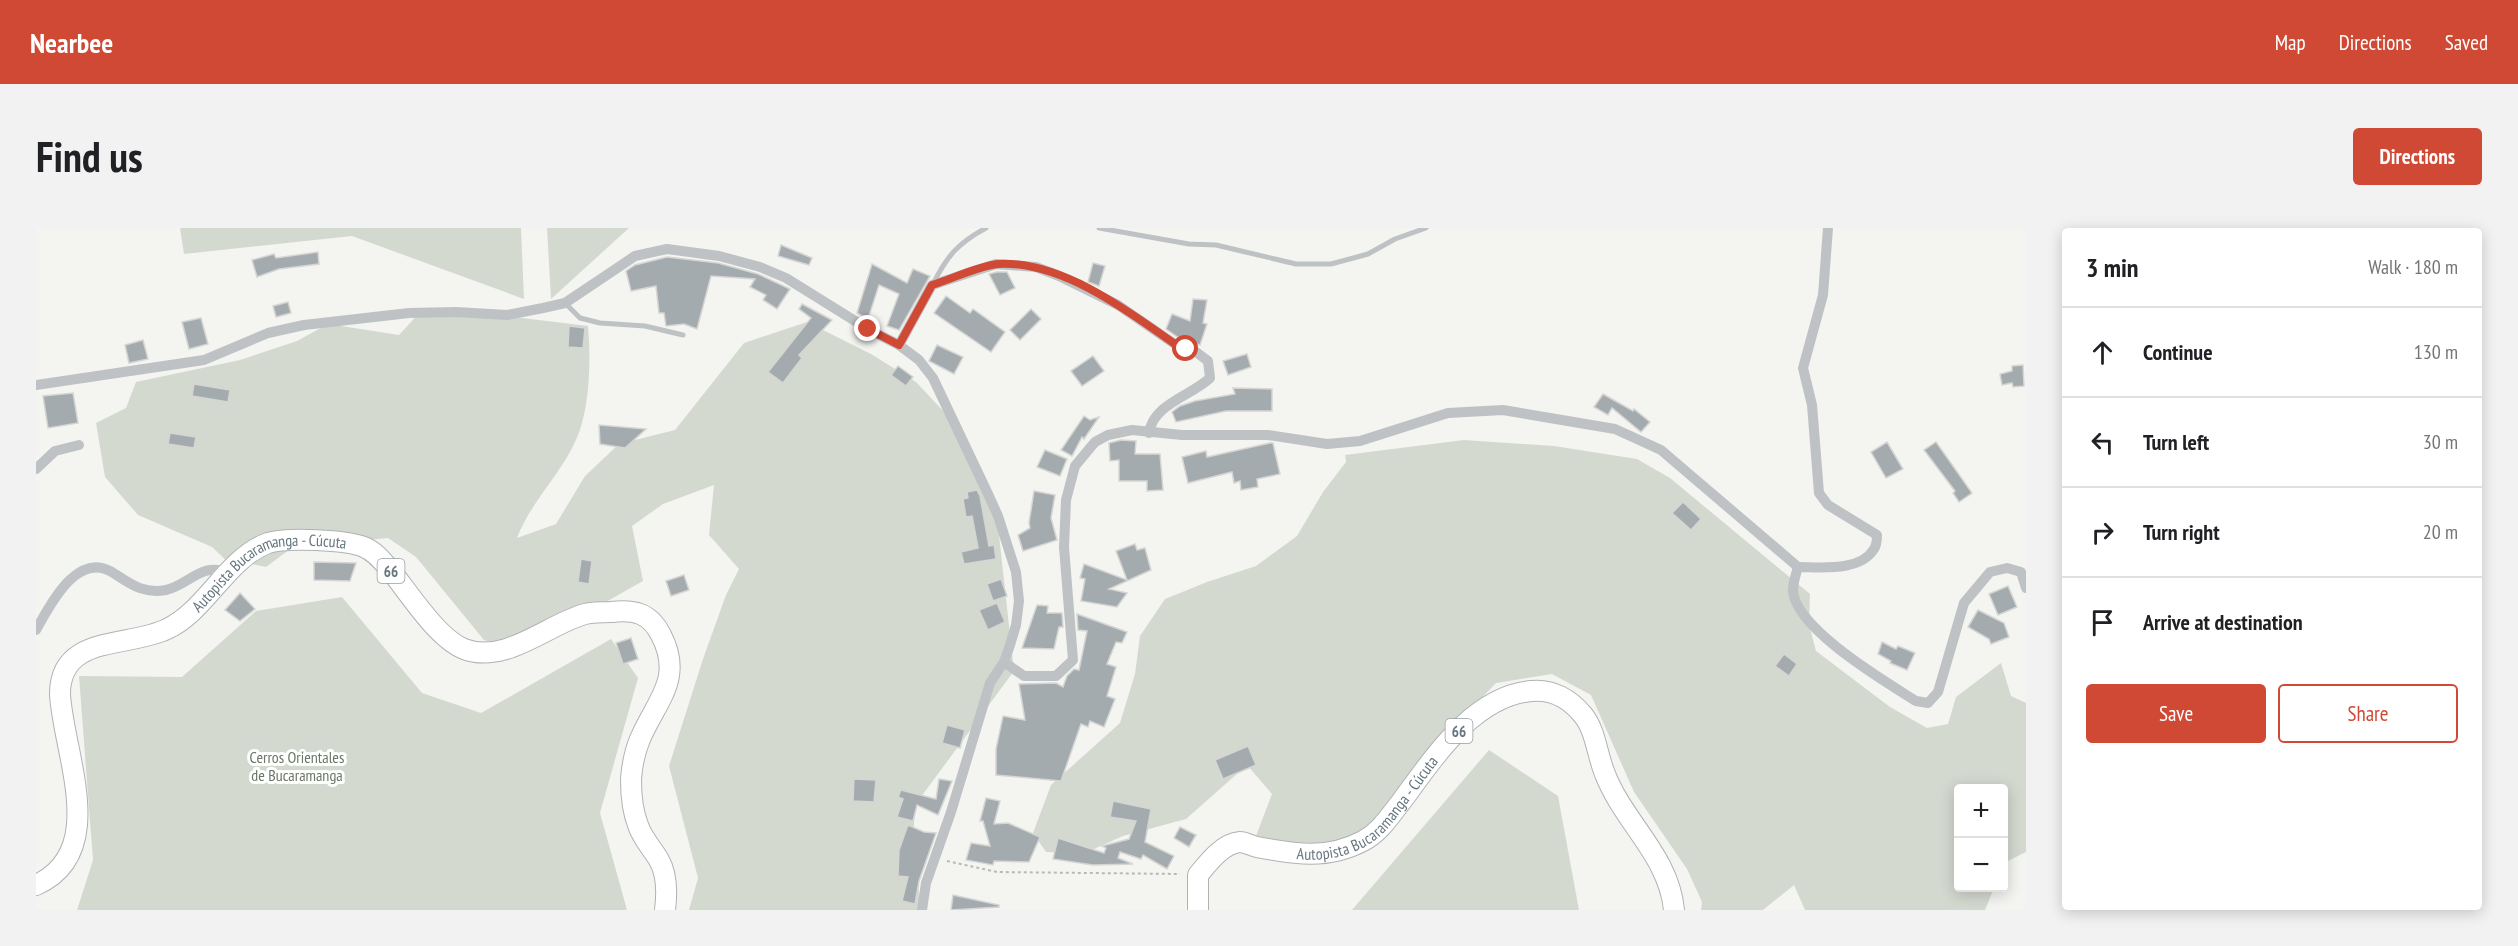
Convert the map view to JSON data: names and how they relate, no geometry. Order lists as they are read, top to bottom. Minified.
{"streets":{"highway":["66","Autopista Bucaramanga - Cúcuta"]},"parks":["Cerros Orientales de Bucaramanga"],"page":{"header":"Nearbee","nav":["Map","Directions","Saved"],"buttons":["Directions",["Save","Share"]],"title":"Find us","heading":["3 min","Walk · 180 m"],"list":[["Continue","130 m"],["Turn left","30 m"],["Turn right","20 m"],"Arrive at destination"],"map_buttons":["+","−"]}}
